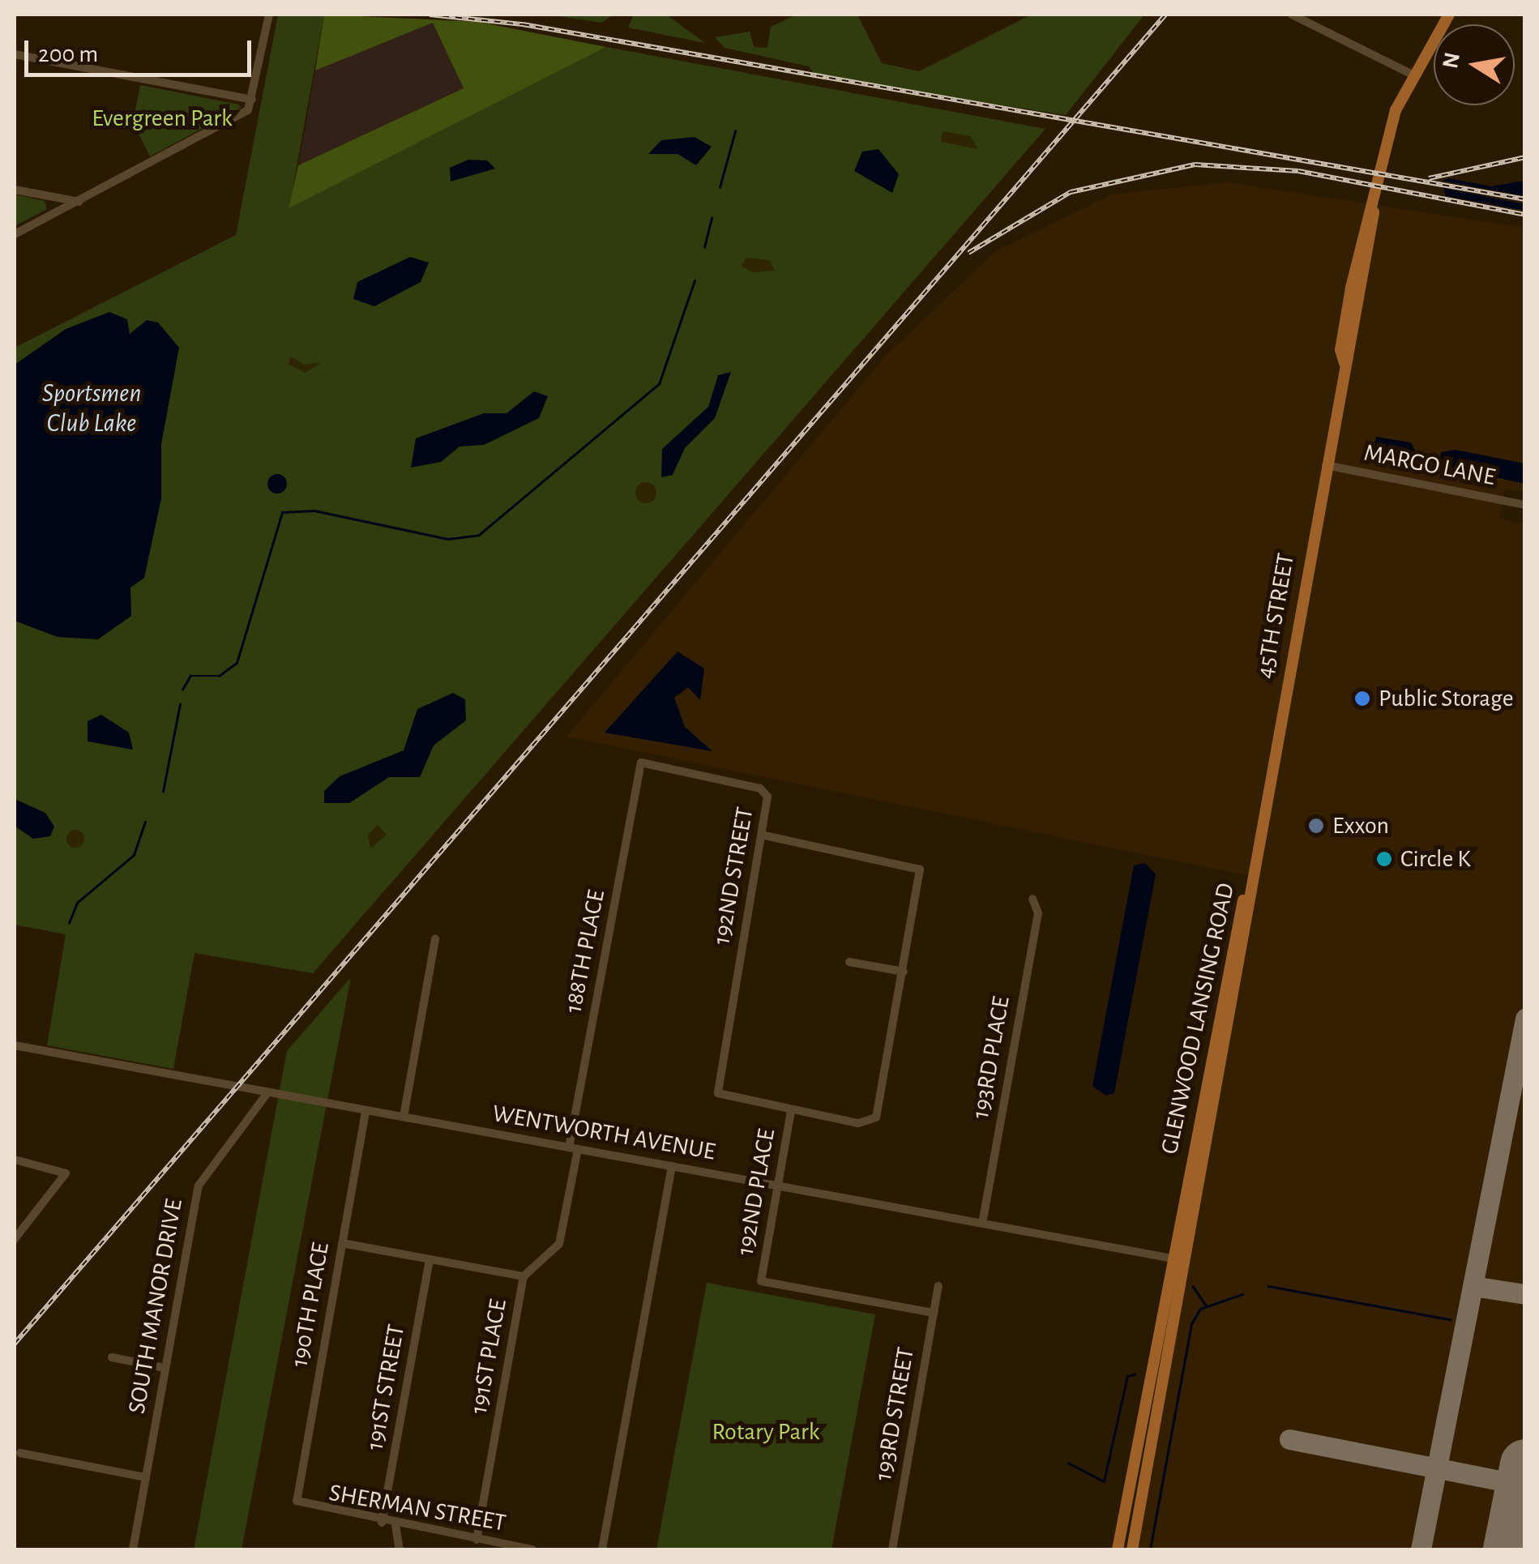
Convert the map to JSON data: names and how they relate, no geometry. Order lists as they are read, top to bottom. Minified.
{"streets":{"main road":["45TH STREET","GLENWOOD LANSING ROAD"],"street":["MARGO LANE","192ND STREET","188TH PLACE","193RD PLACE","WENTWORTH AVENUE","192ND PLACE","190TH PLACE","SOUTH MANOR DRIVE","191ST PLACE","191ST STREET","193RD STREET","SHERMAN STREET"]},"crossings":[["MARGO LANE","45TH STREET"],["45TH STREET","GLENWOOD LANSING ROAD"],["192ND STREET","188TH PLACE"],["192ND STREET","192ND PLACE"],["188TH PLACE","WENTWORTH AVENUE"],["188TH PLACE","191ST PLACE"],["GLENWOOD LANSING ROAD","WENTWORTH AVENUE"],["193RD PLACE","WENTWORTH AVENUE"],["WENTWORTH AVENUE","192ND PLACE"],["WENTWORTH AVENUE","190TH PLACE"],["WENTWORTH AVENUE","SOUTH MANOR DRIVE"],["WENTWORTH AVENUE","191ST PLACE"],["192ND PLACE","193RD STREET"],["190TH PLACE","SHERMAN STREET"],["191ST PLACE","SHERMAN STREET"],["191ST STREET","SHERMAN STREET"]],"water":["Sportsmen Club Lake"],"parks":["Evergreen Park","Rotary Park"],"places":["Public Storage","Exxon","Circle K"],"scale_bar":"200 m","north":"left"}
